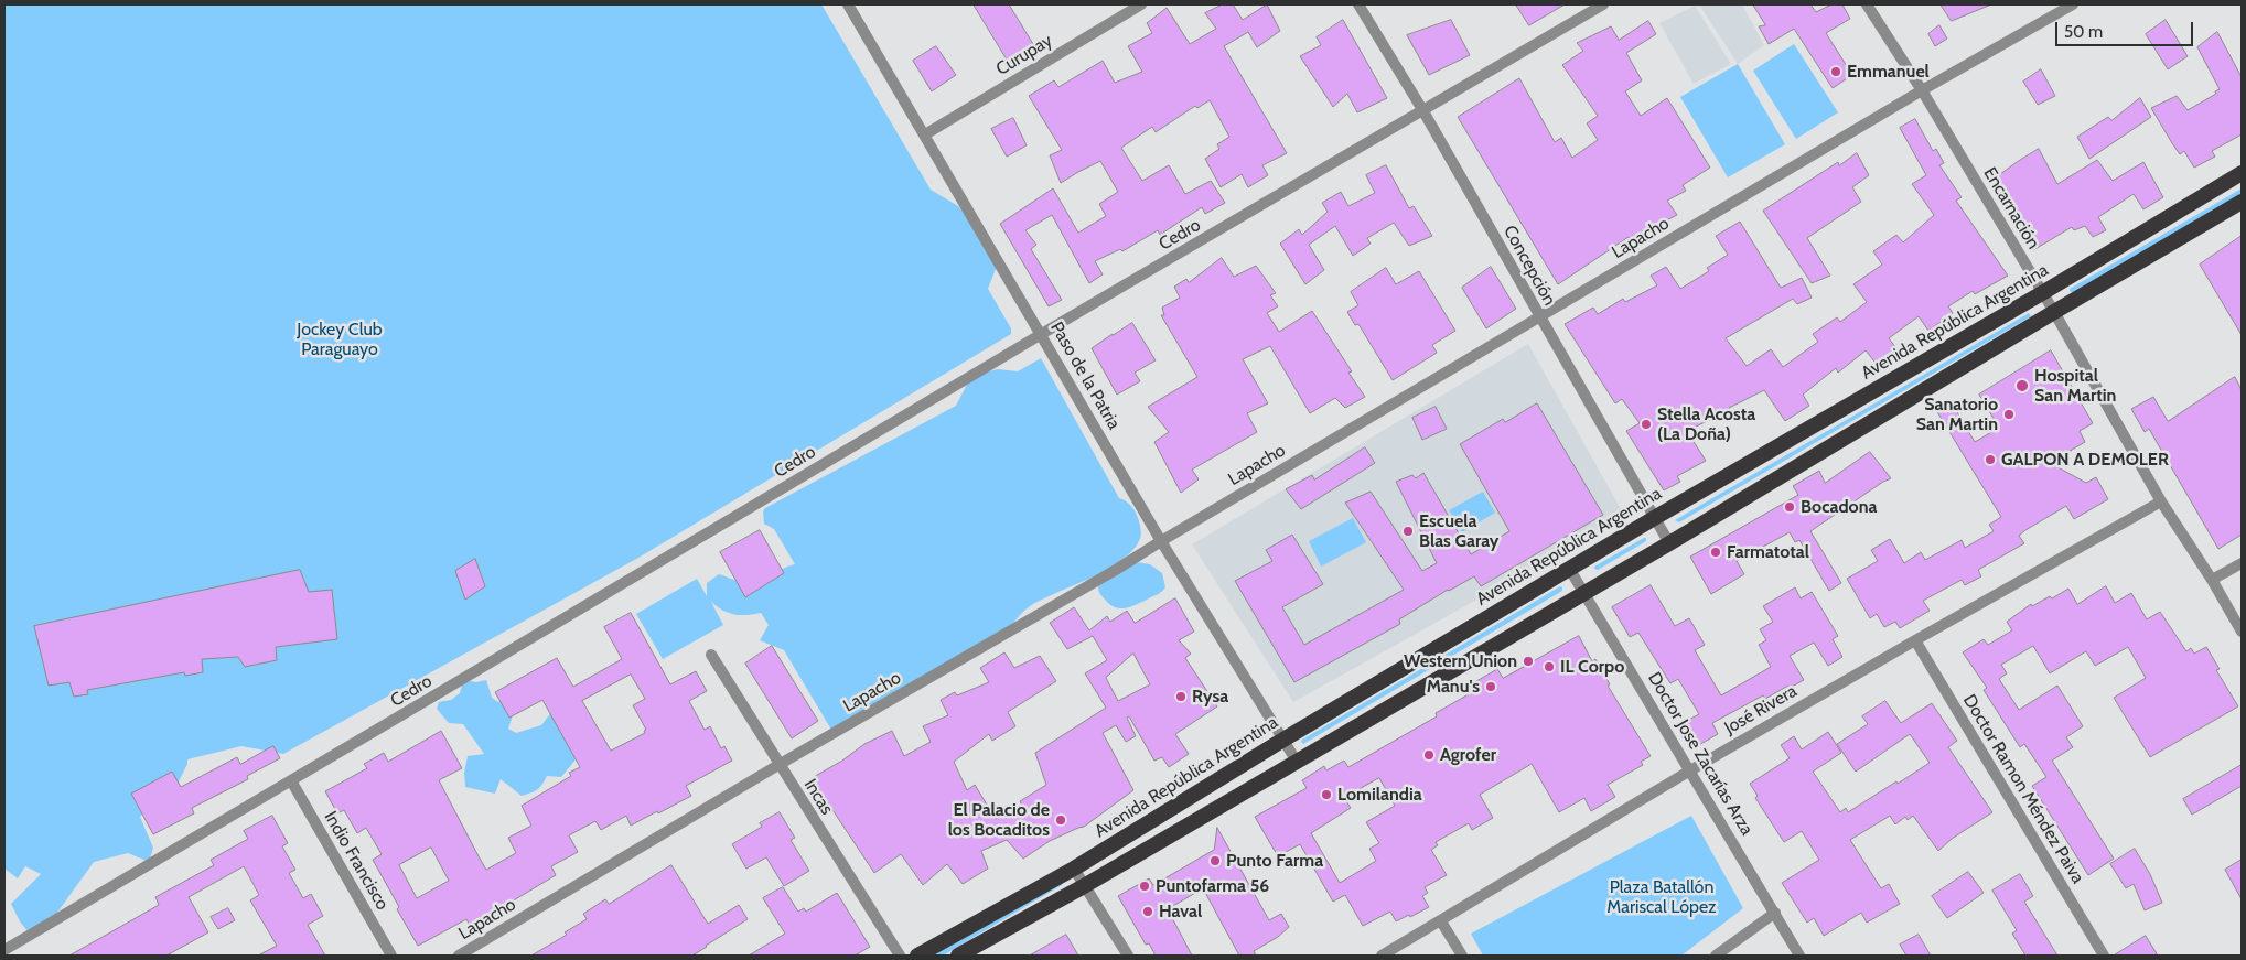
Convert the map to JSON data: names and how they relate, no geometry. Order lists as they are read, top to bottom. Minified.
{"streets":{"highway":["Avenida República Argentina"],"street":["Curupay","Encarnación","Cedro","Lapacho","Concepción","Paso de la Patria","José Rivera","Doctor Jose Zacarías Arza","Doctor Ramon Méndez Paiva","Incas","Indio Francisco"]},"crossings":[["Curupay","Paso de la Patria"],["Encarnación","Lapacho"],["Encarnación","Avenida República Argentina"],["Encarnación","José Rivera"],["Cedro","Concepción"],["Cedro","Paso de la Patria"],["Cedro","Indio Francisco"],["Lapacho","Concepción"],["Lapacho","Paso de la Patria"],["Lapacho","Incas"],["Concepción","Avenida República Argentina"],["Avenida República Argentina","Paso de la Patria"],["Avenida República Argentina","Doctor Jose Zacarías Arza"],["José Rivera","Doctor Jose Zacarías Arza"],["José Rivera","Doctor Ramon Méndez Paiva"]],"parks":["Jockey Club Paraguayo","Plaza Batallón Mariscal López"],"places":["Emmanuel","Hospital San Martin","Sanatorio San Martin","Stella Acosta (La Doña)","GALPON A DEMOLER","Bocadona","Escuela Blas Garay","Farmatotal","Western Union","IL Corpo","Manu's","Rysa","Agrofer","Lomilandia","El Palacio de los Bocaditos","Punto Farma","Puntofarma 56","Haval"],"scale_bar":"50 m"}
